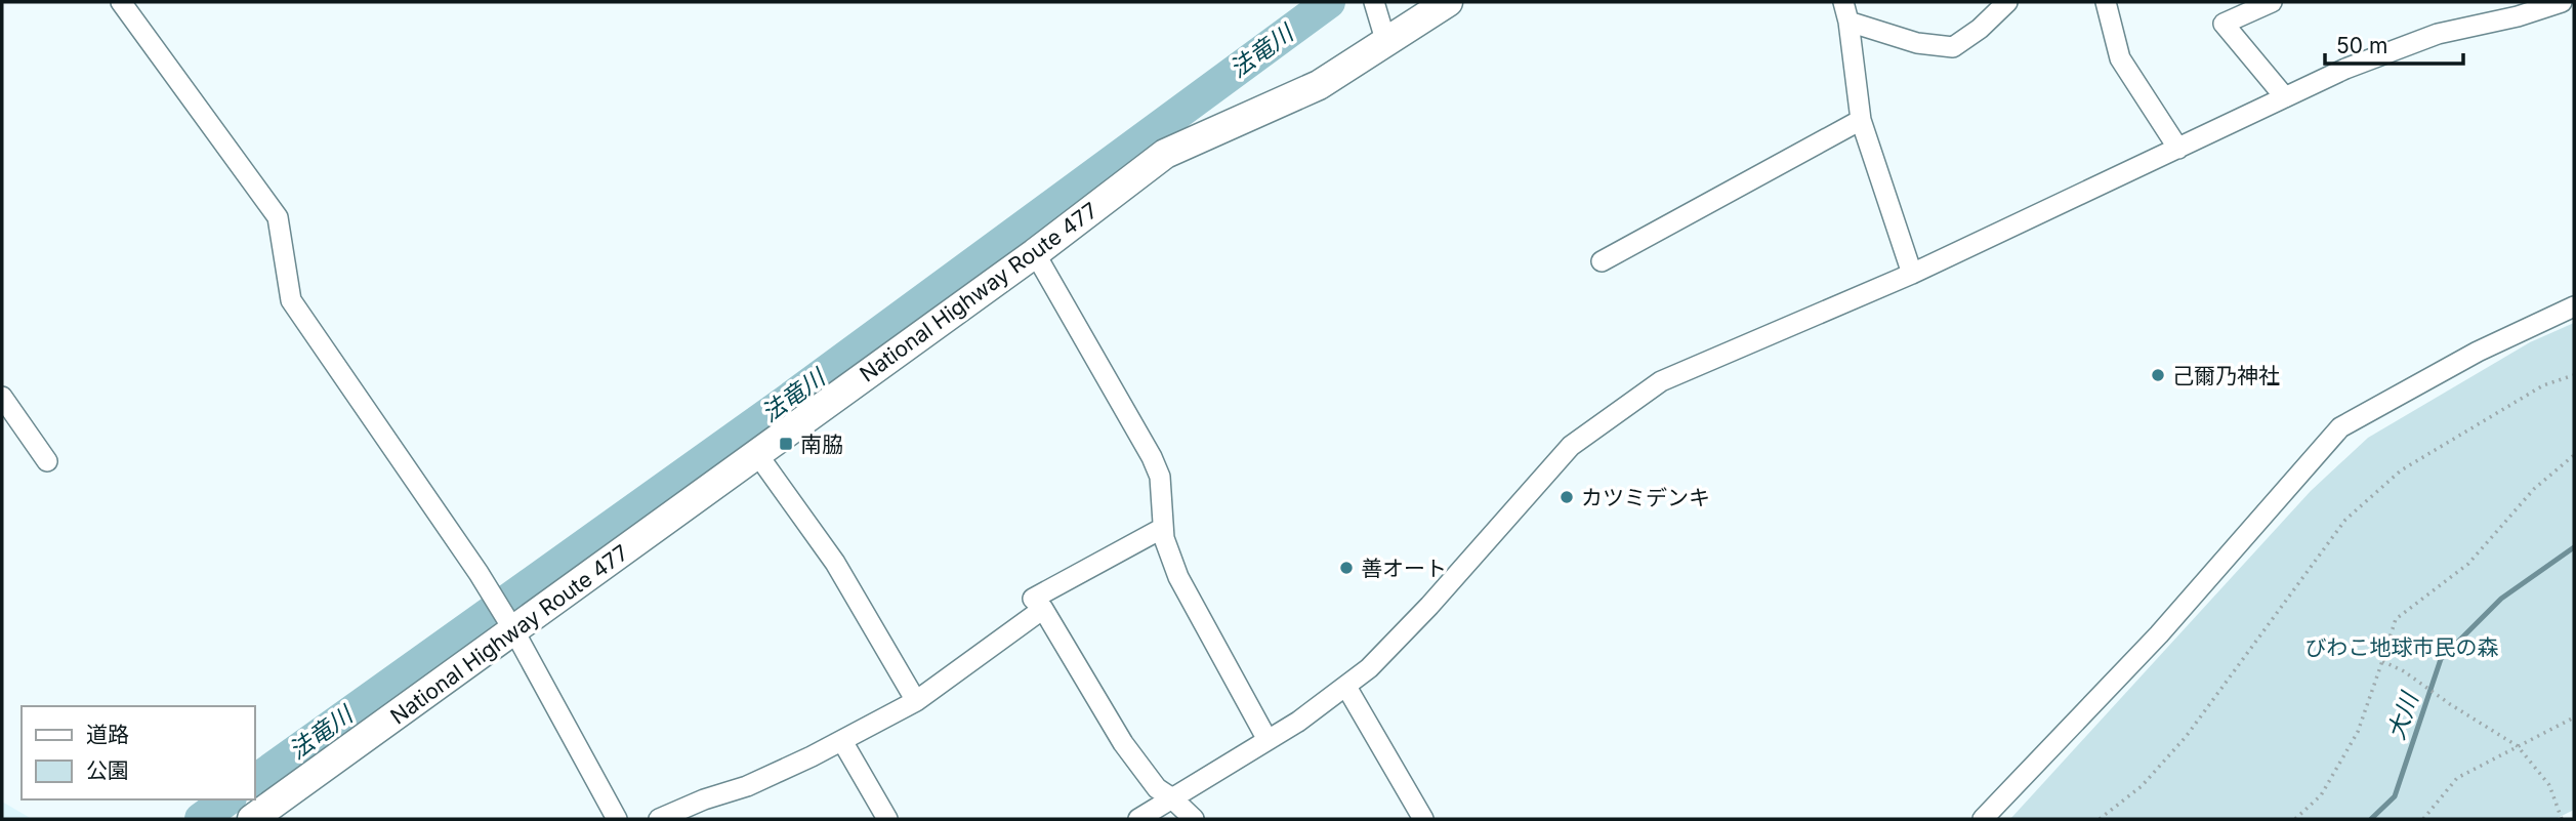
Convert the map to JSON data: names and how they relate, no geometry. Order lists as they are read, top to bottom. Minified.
{"streets":{"highway":["National Highway Route 477"]},"water":["法竜川","大川"],"parks":["びわこ地球市民の森"],"places":{"other":["己爾乃神社","カツミデンキ","善オート"],"transit":["南脇"]},"legend":["道路","公園"],"scale_bar":"50 m"}
